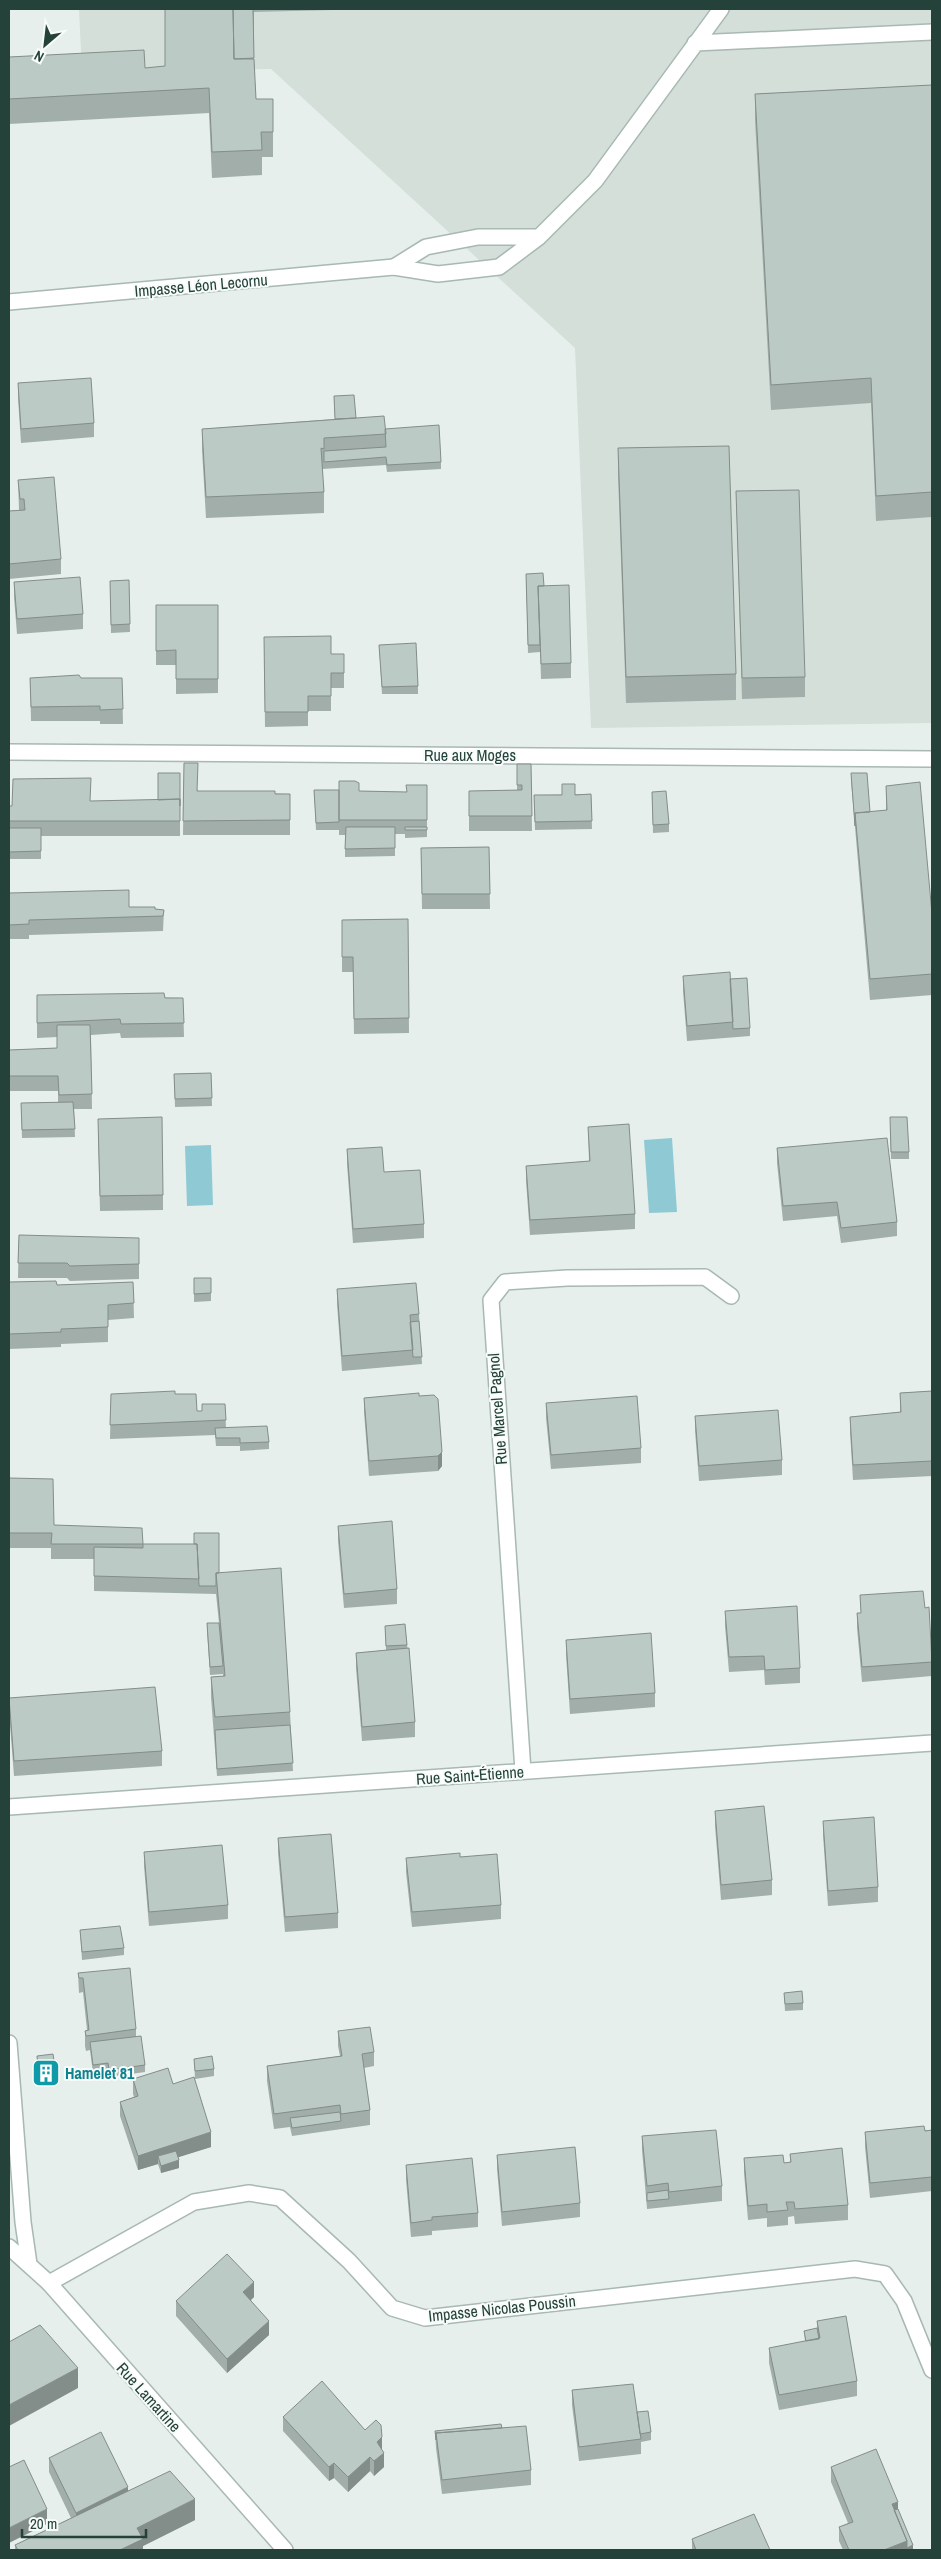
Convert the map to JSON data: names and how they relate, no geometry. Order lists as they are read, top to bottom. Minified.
{"streets":{"street":["Impasse Léon Lecornu","Rue aux Moges","Rue Marcel Pagnol","Rue Saint-Étienne","Impasse Nicolas Poussin","Rue Lamartine"]},"crossings":[["Rue Marcel Pagnol","Rue Saint-Étienne"],["Impasse Nicolas Poussin","Rue Lamartine"]],"places":{"building":["Hamelet 81"]},"scale_bar":"20 m","north":"bottom left"}
